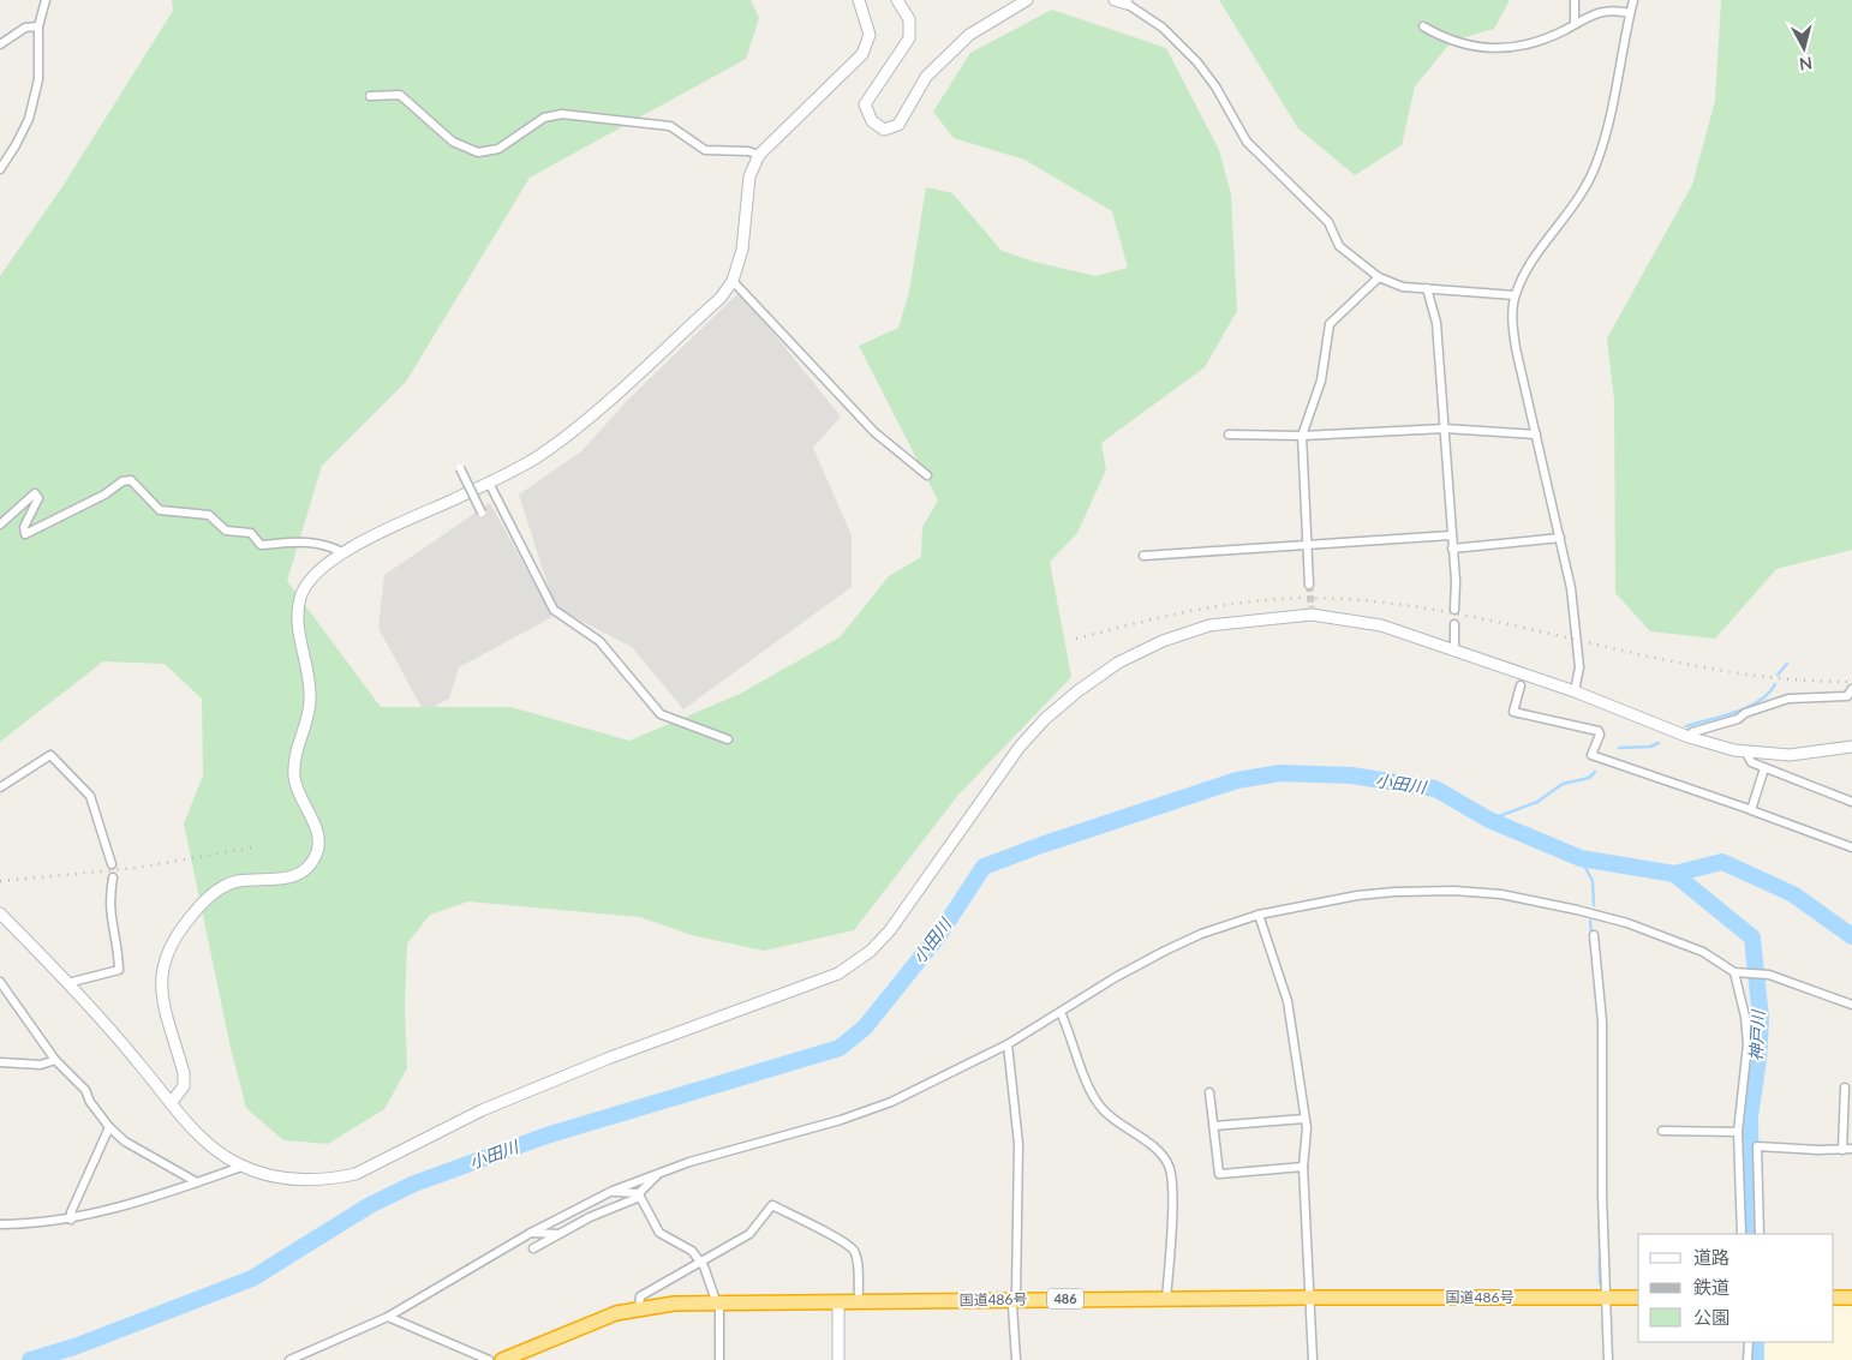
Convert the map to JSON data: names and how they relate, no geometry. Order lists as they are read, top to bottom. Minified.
{"streets":{"highway":["国道486号","486"]},"water":["小田川","神戸川"],"legend":["道路","鉄道","公園"],"north":"bottom"}
